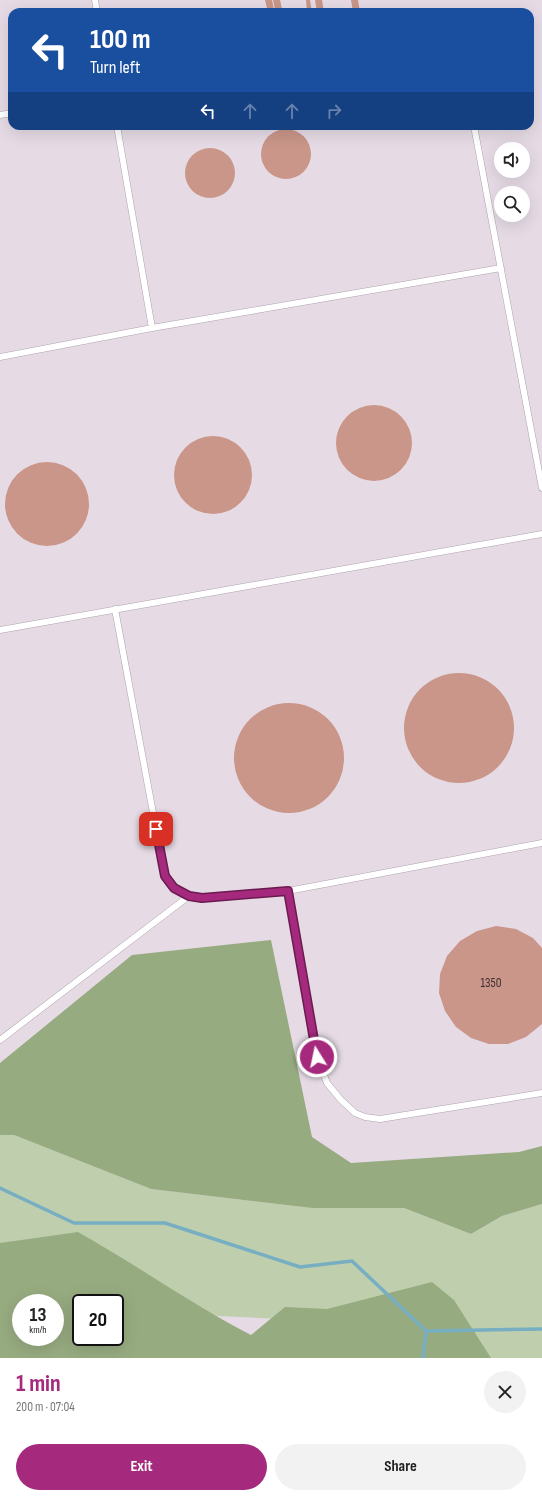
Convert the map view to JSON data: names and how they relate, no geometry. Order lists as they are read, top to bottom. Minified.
{"house_numbers":["1350"],"page":{"turn":["100 m","Turn left"],"speed":"13 km/h","limit":"20","heading":["1 min","200 m · 07:04"],"buttons":["Exit","Share"]}}
